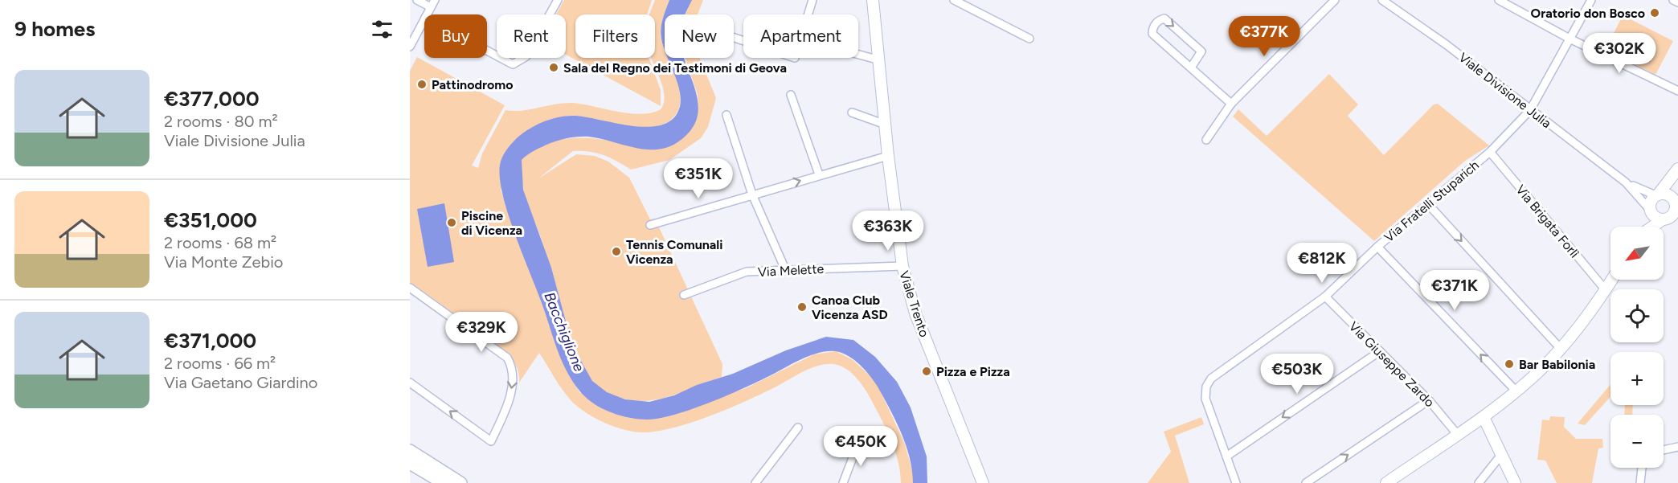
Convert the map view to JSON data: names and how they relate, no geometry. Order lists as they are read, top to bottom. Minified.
{"streets":{"street":["Viale Divisione Julia","Via Fratelli Stuparich","Via Brigata Forlì","Via Melette","Viale Trento","Via Giuseppe Zardo"]},"crossings":[["Viale Divisione Julia","Via Fratelli Stuparich"],["Via Fratelli Stuparich","Via Brigata Forlì"],["Via Fratelli Stuparich","Via Giuseppe Zardo"],["Via Melette","Viale Trento"]],"water":["Bacchiglione"],"places":["Oratorio don Bosco","Sala del Regno dei Testimoni di Geova","Pattinodromo","Piscine di Vicenza","Tennis Comunali Vicenza","Canoa Club Vicenza ASD","Bar Babilonia","Pizza e Pizza"],"north":"bottom left","page":{"heading":"9 homes","chip":["Buy","Rent","Filters","New","Apartment"],"price":["€377K","€302K","€351K","€363K","€812K","€371K","€329K","€503K","€450K"],"list":[{"name":"€377,000","note":"2 rooms · 80 m² · Viale Divisione Julia"},{"name":"€351,000","note":"2 rooms · 68 m² · Via Monte Zebio"},{"name":"€371,000","note":"2 rooms · 66 m² · Via Gaetano Giardino"}],"map_buttons":["+","−"]}}
